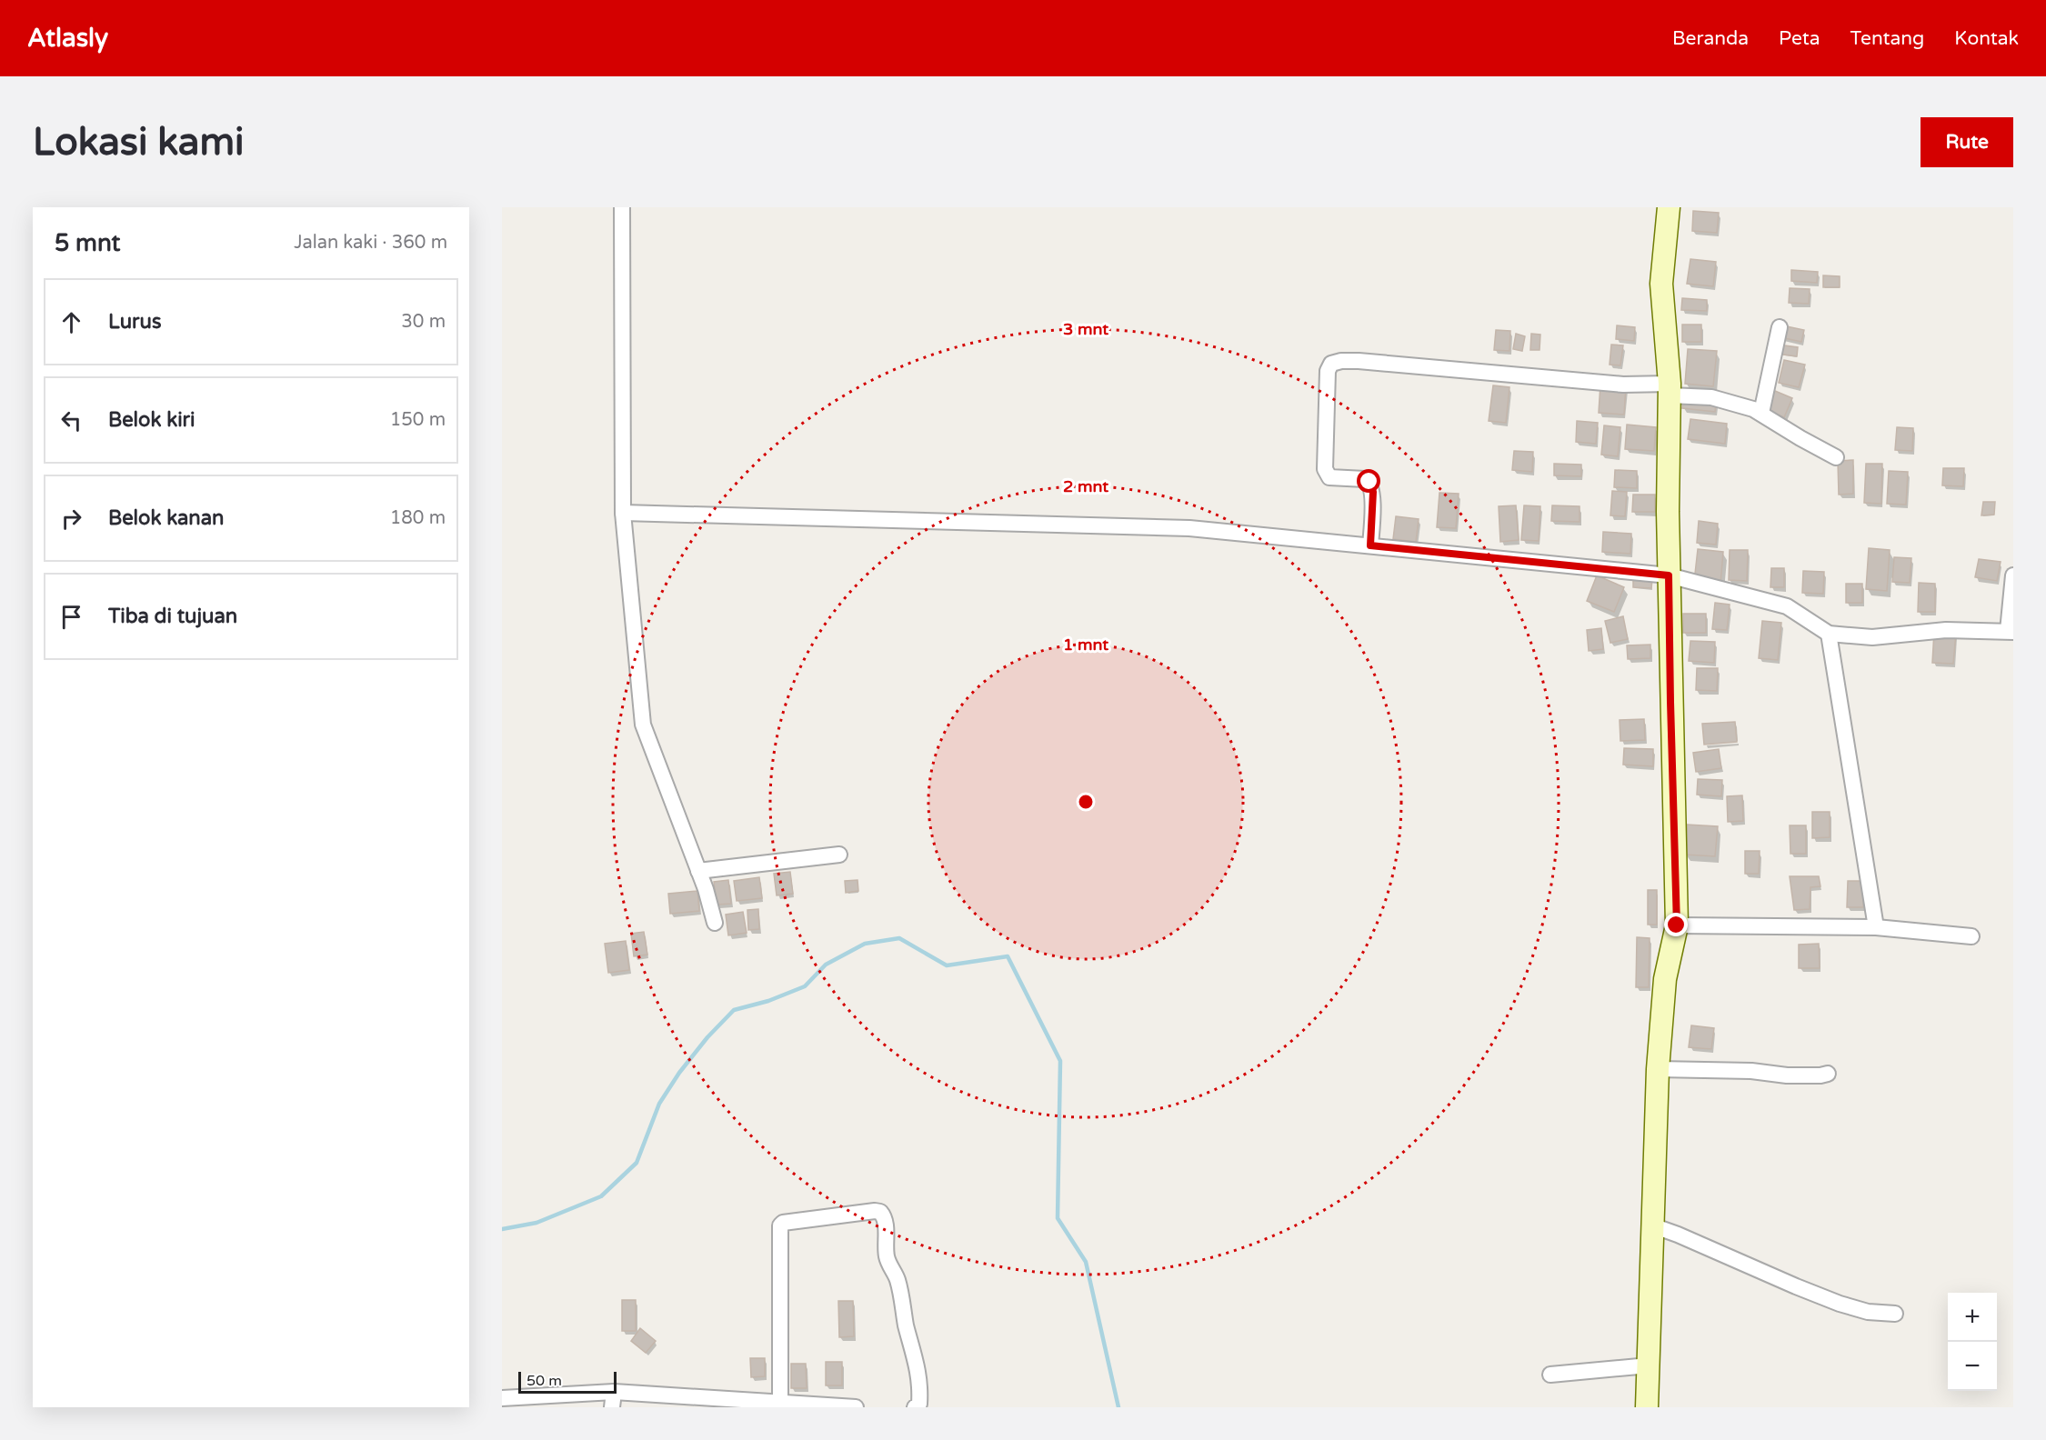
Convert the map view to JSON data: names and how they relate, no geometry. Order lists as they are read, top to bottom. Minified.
{"scale_bar":"50 m","page":{"header":"Atlasly","nav":["Beranda","Peta","Tentang","Kontak"],"buttons":"Rute","title":"Lokasi kami","heading":["5 mnt","Jalan kaki · 360 m"],"list":[["Lurus","30 m"],["Belok kiri","150 m"],["Belok kanan","180 m"],"Tiba di tujuan"],"map_buttons":["+","−"],"scale":"50 m"},"rings":["3 mnt","2 mnt","1 mnt"]}
